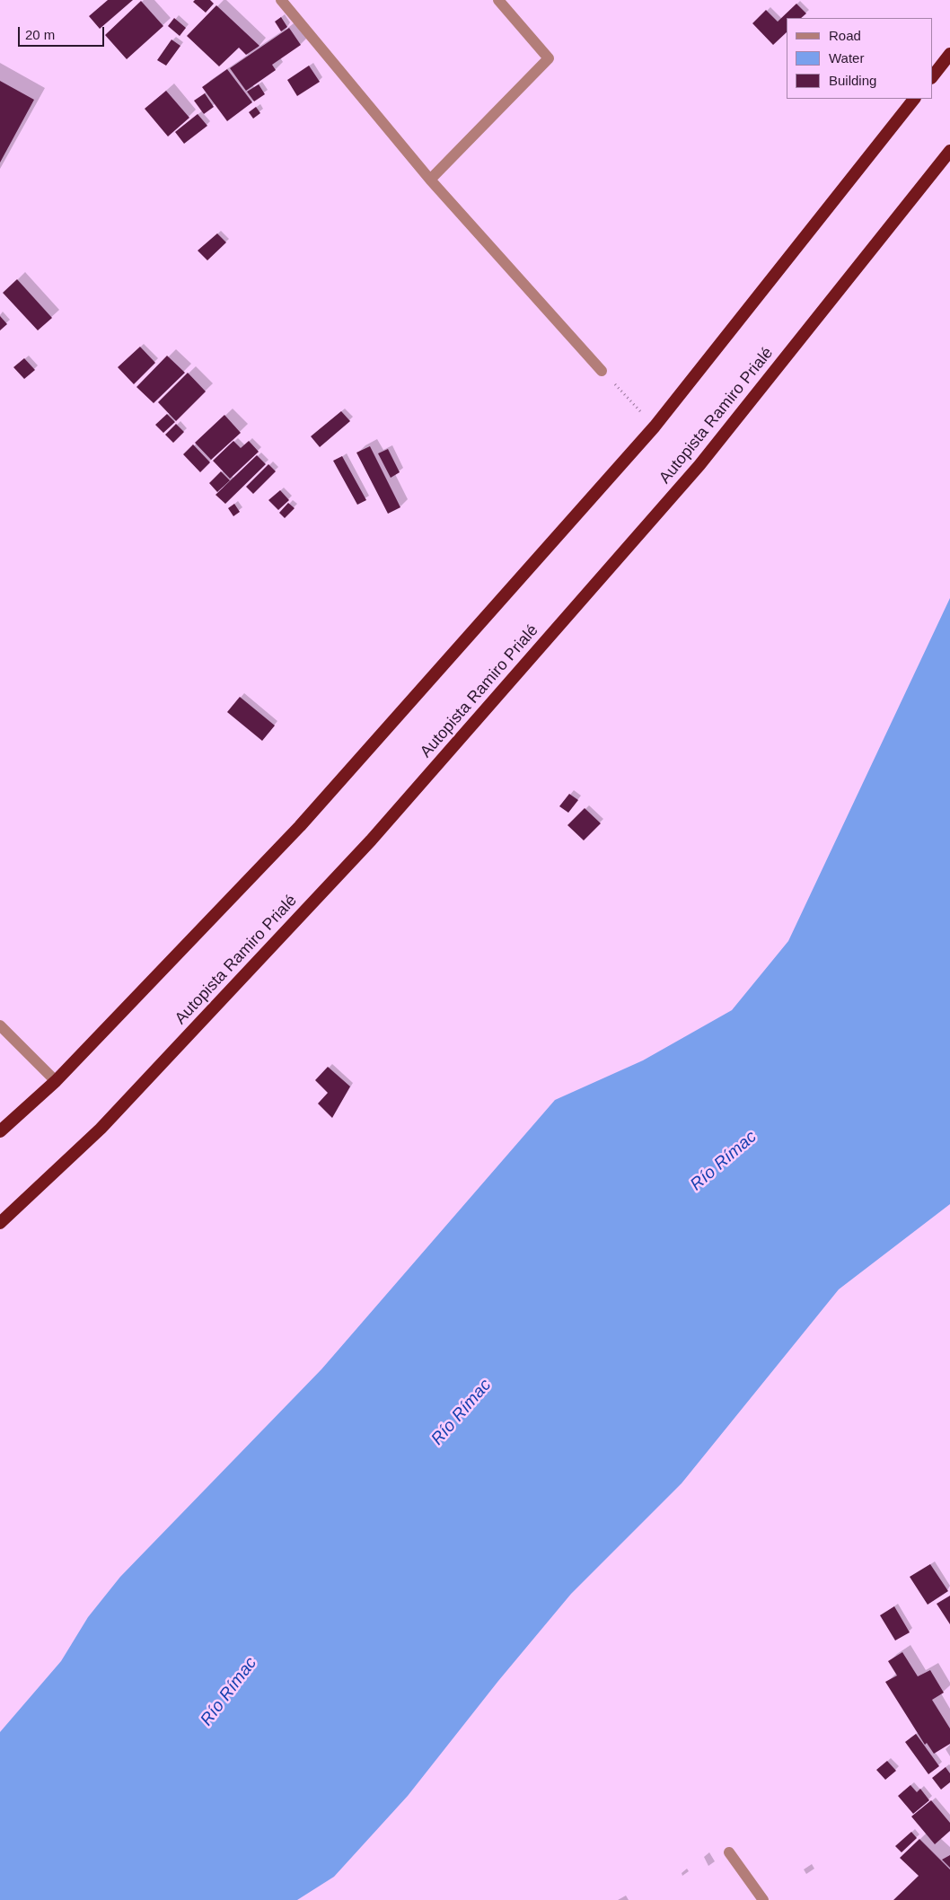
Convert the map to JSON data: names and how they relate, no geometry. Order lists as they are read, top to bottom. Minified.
{"streets":{"highway":["Autopista Ramiro Prialé"]},"water":["Río Rímac"],"legend":["Road","Water","Building"],"scale_bar":"20 m"}
